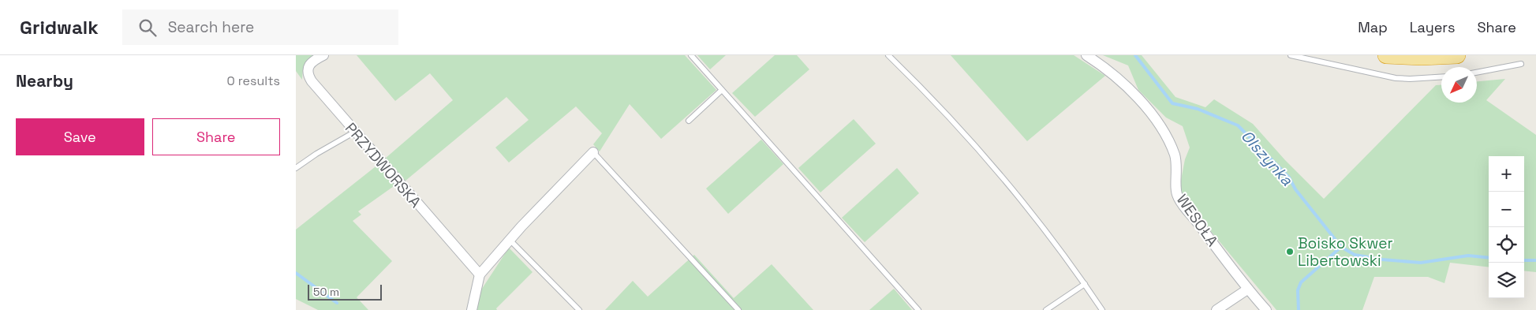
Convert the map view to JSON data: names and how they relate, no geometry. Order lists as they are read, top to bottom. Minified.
{"streets":{"street":["PRZYDWORSKA","WESOŁA"]},"water":["Olszynka"],"places":["Boisko Skwer Libertowski"],"scale_bar":"50 m","north":"bottom left","page":{"header":"Gridwalk","search":"Search here","nav":["Map","Layers","Share"],"heading":["Nearby","0 results"],"buttons":["Save","Share"],"map_buttons":["+","−"],"scale":"50 m"}}
